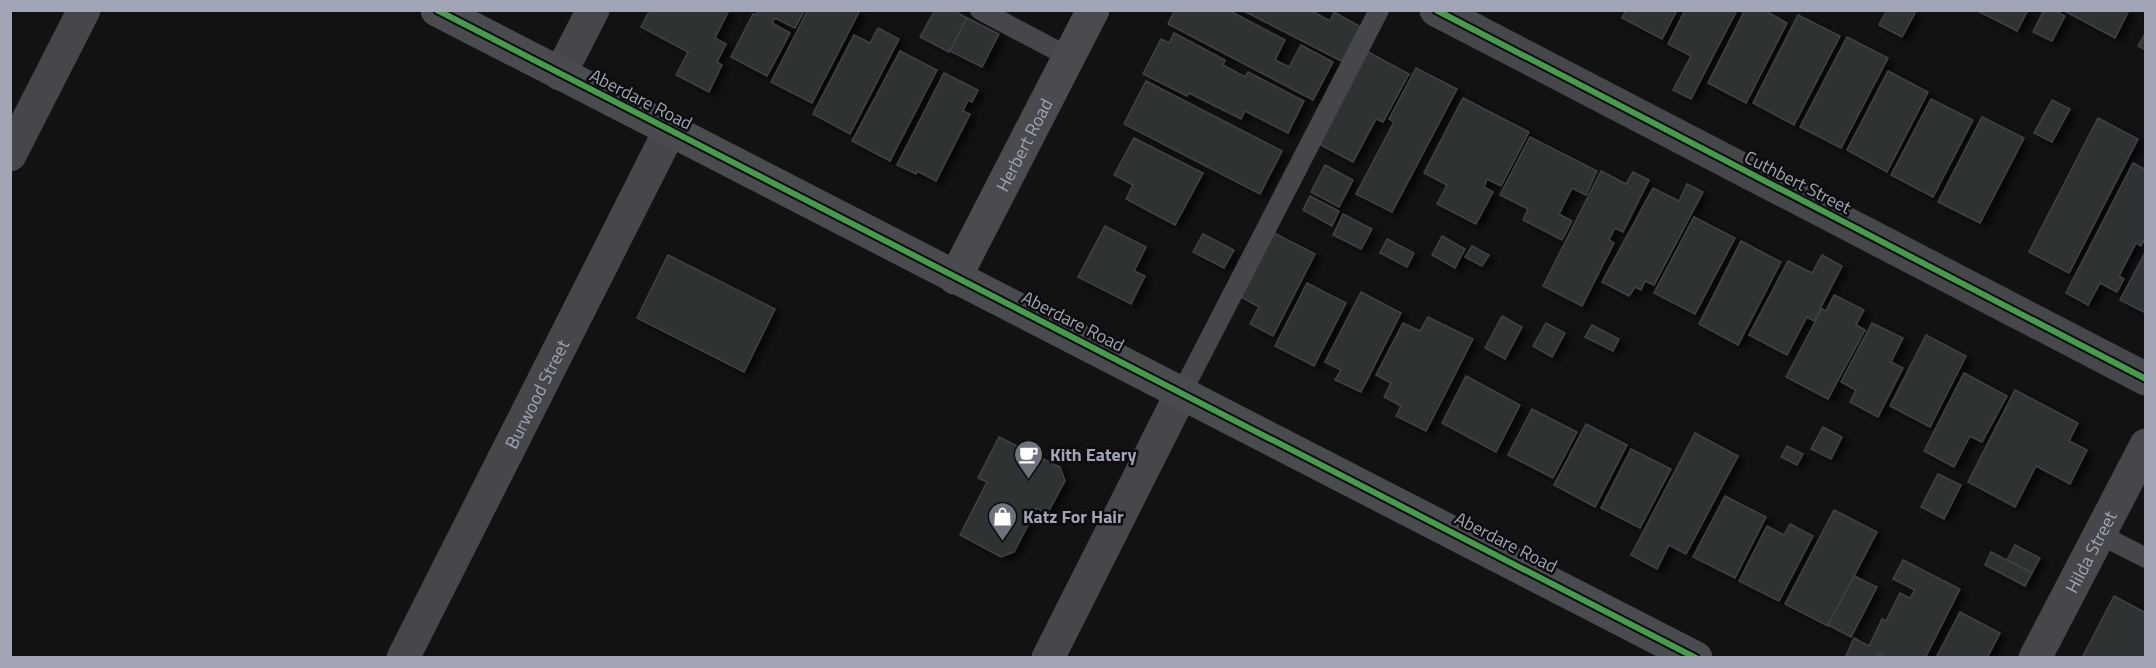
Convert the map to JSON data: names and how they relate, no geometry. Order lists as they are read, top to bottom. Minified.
{"streets":{"main road":["Aberdare Road","Herbert Road"],"street":["Cuthbert Street","Burwood Street","Hilda Street"]},"crossings":[["Aberdare Road","Herbert Road"],["Aberdare Road","Burwood Street"]],"places":{"cafe":["Kith Eatery"],"shop":["Katz For Hair"]}}
